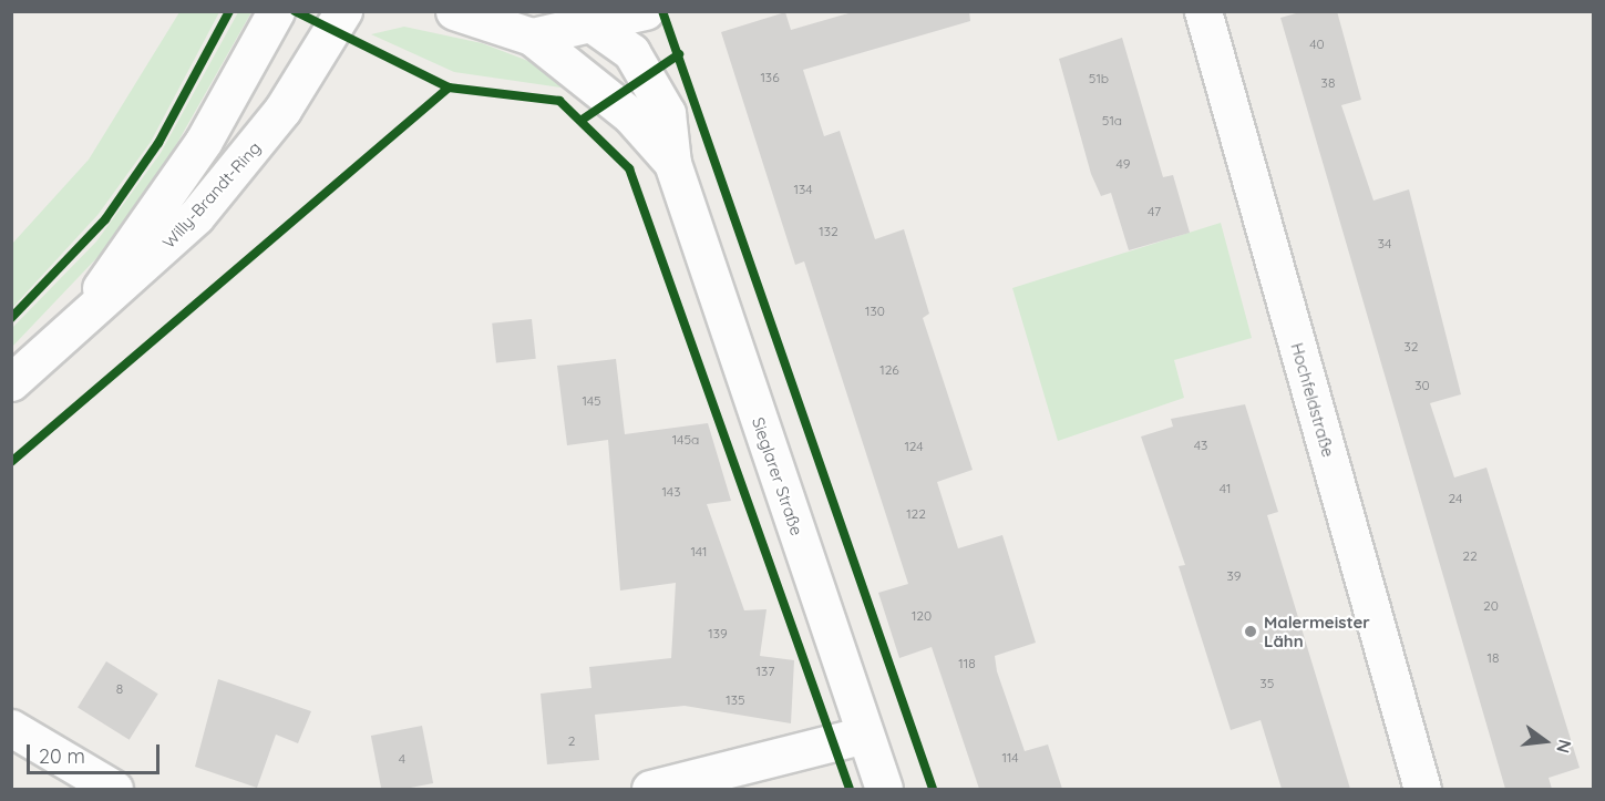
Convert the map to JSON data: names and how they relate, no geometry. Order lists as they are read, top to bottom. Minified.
{"streets":{"street":["Willy-Brandt-Ring","Hochfeldstraße","Sieglarer Straße"]},"places":["Malermeister Lähn"],"house_numbers":["40","136","51b","38","51a","49","134","47","132","34","130","32","126","30","145","145a","43","124","41","143","24","122","141","22","39","20","120","139","18","118","137","35","8","135","2","114","4"],"scale_bar":"20 m","north":"right"}
